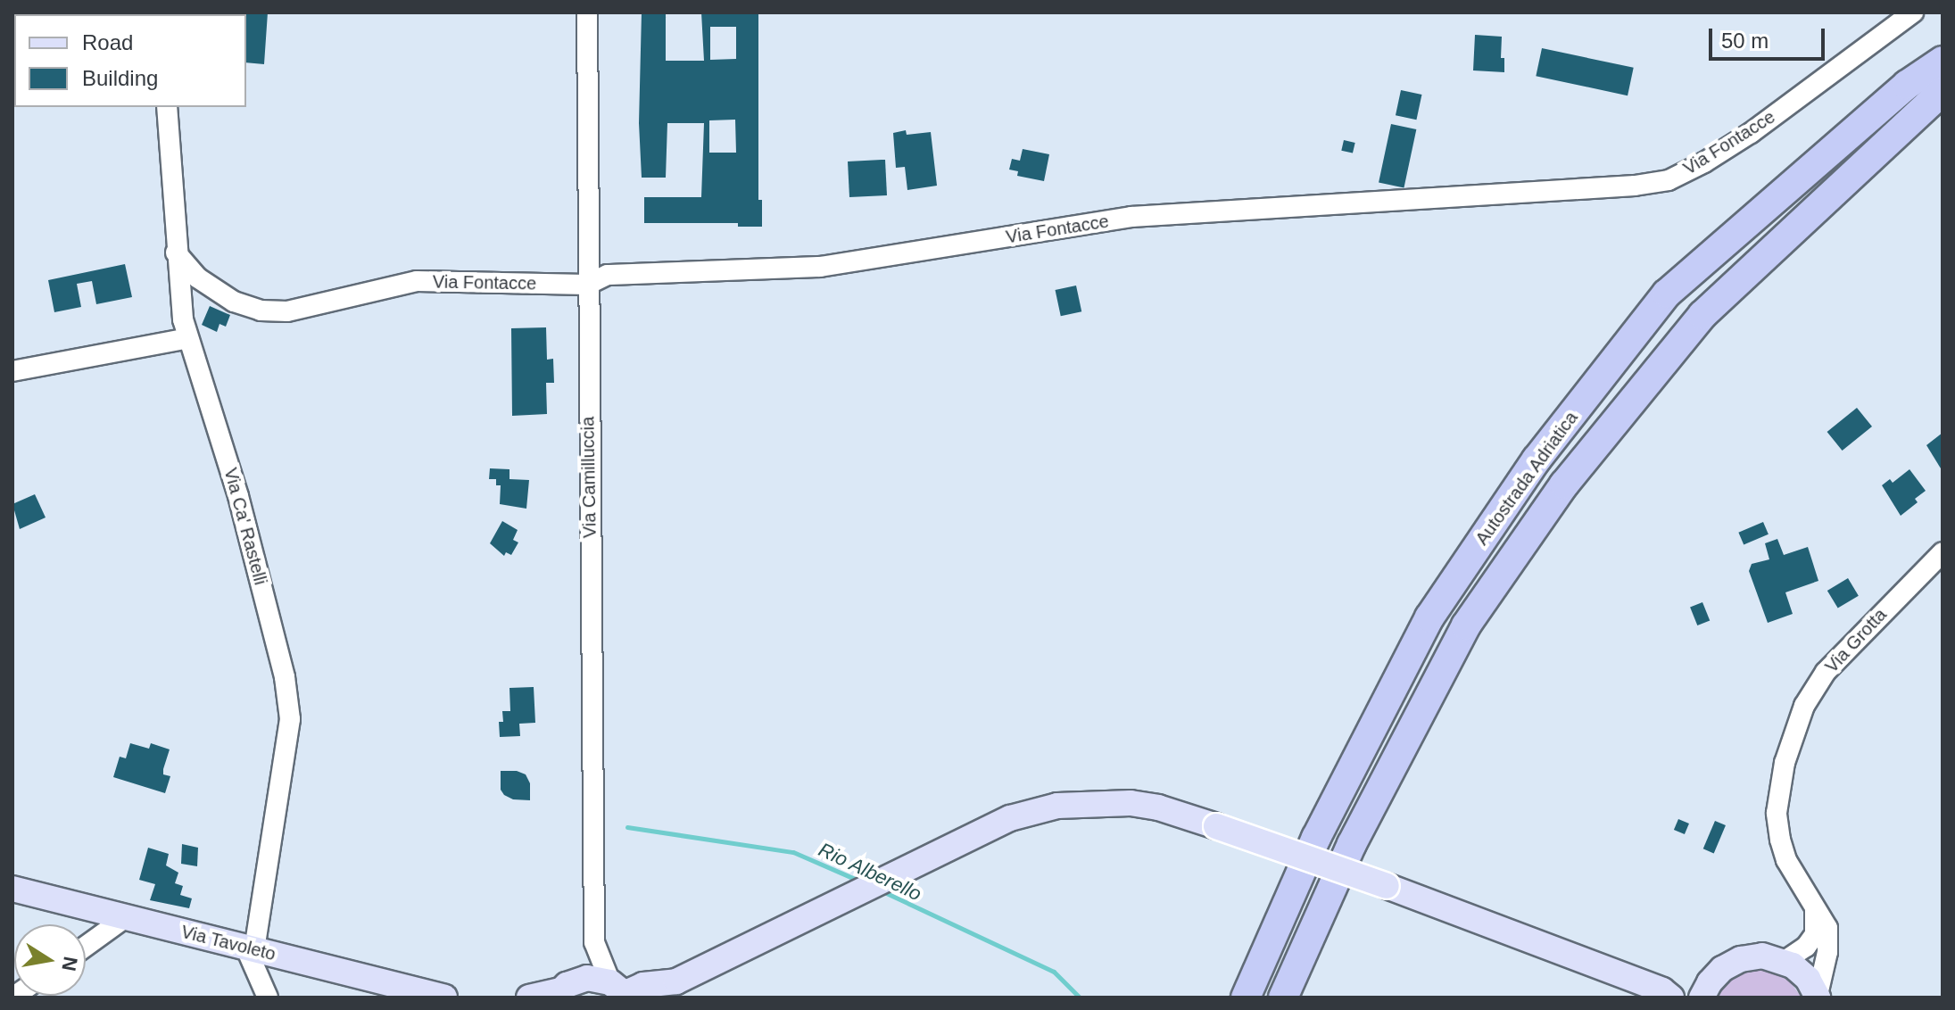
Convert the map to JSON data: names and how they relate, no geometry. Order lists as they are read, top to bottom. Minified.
{"streets":{"highway":["Autostrada Adriatica"],"main road":["Via Tavoleto"],"street":["Via Fontacce","Via Camilluccia","Via Ca' Rastelli","Via Grotta"]},"crossings":[["Via Fontacce","Via Camilluccia"],["Via Fontacce","Via Ca' Rastelli"],["Via Ca' Rastelli","Via Tavoleto"]],"water":["Rio Alberello"],"legend":["Road","Building"],"scale_bar":"50 m","north":"right"}
